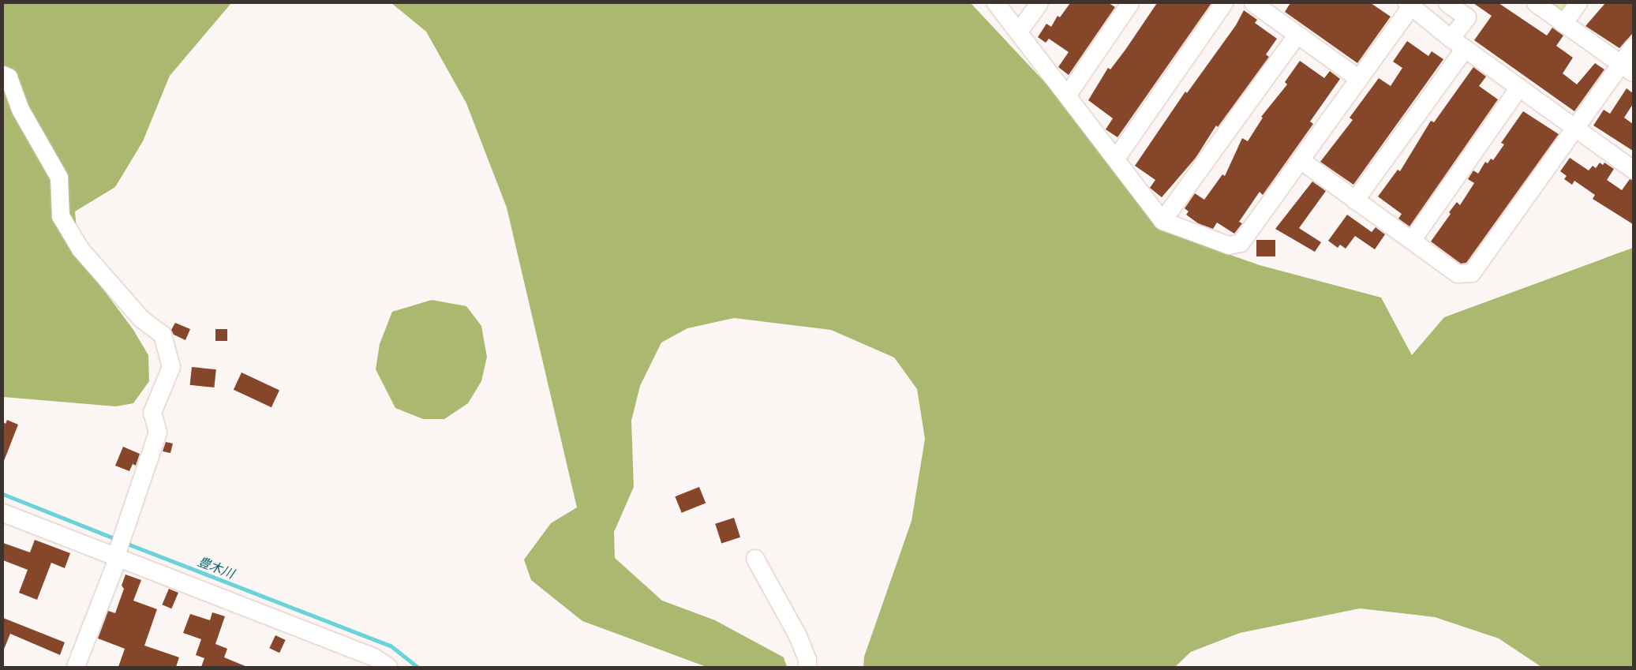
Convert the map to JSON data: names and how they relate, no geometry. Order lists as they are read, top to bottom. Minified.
{"water":["豊木川"]}
